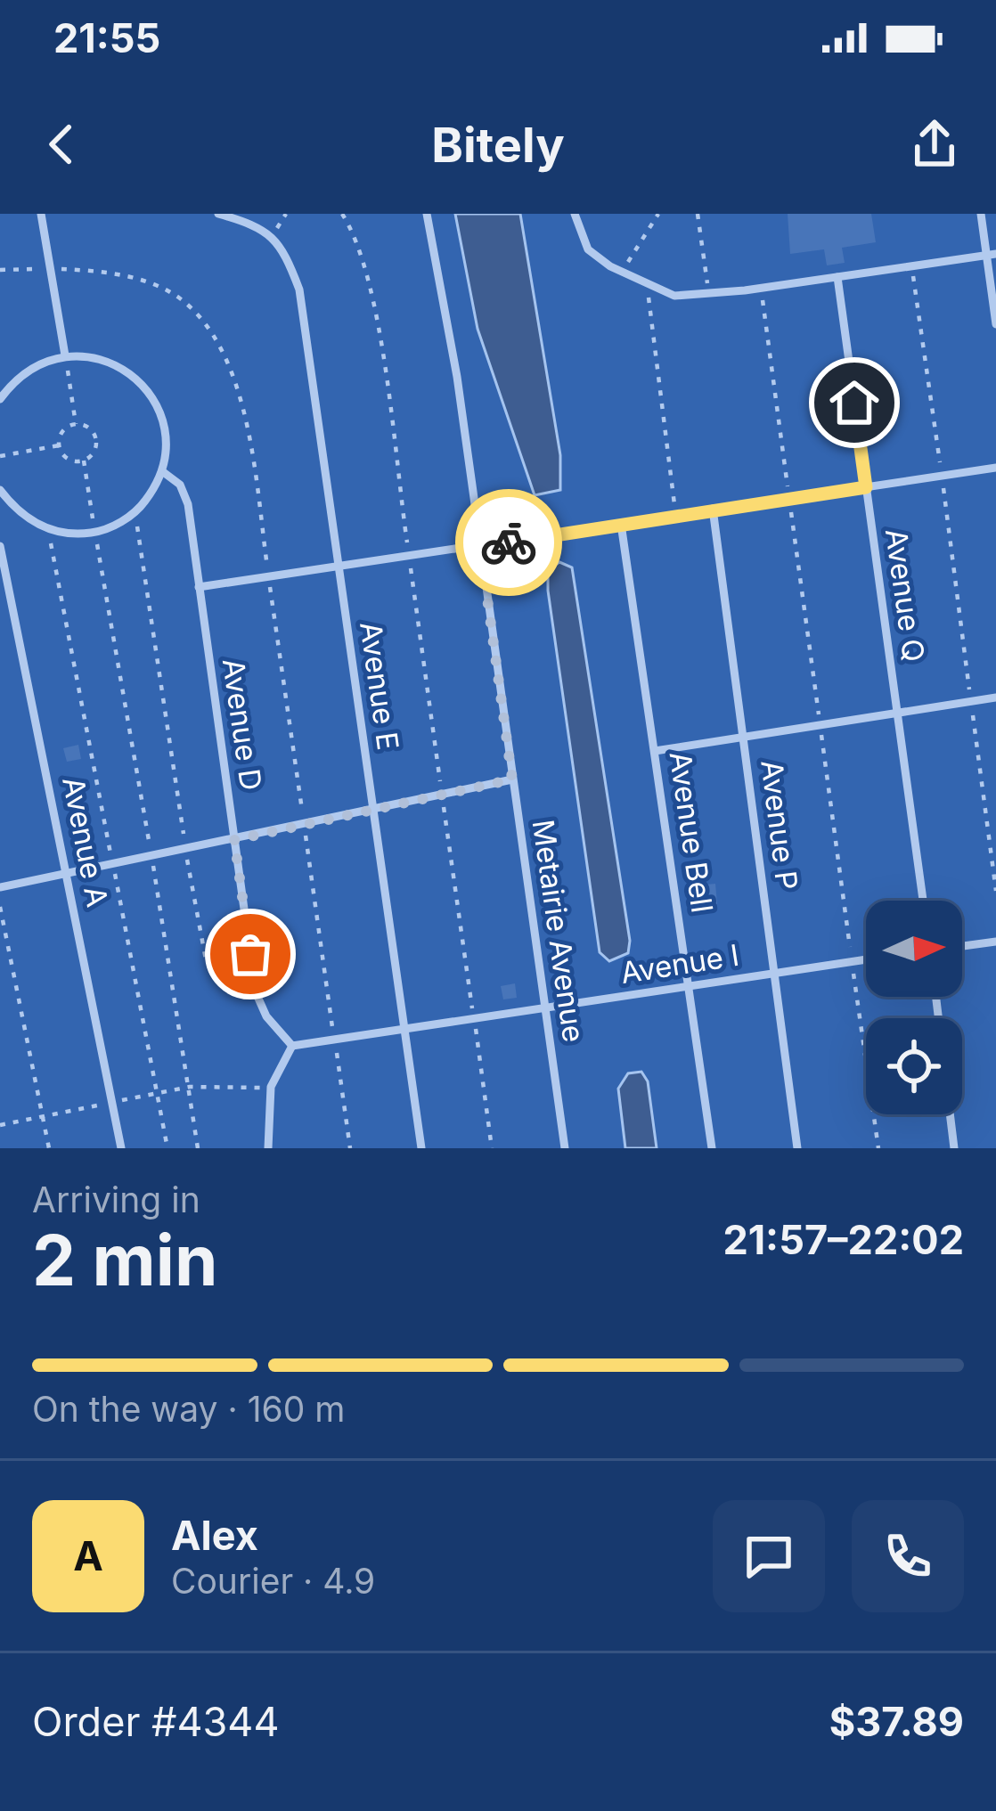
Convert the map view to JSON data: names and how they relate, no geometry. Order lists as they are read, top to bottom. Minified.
{"streets":{"lane":["Avenue Q","Avenue E","Avenue D","Avenue P","Avenue Bell","Avenue A","Metairie Avenue","Avenue I"]},"crossings":[["Avenue E","Avenue I"],["Avenue D","Avenue I"],["Avenue P","Avenue I"],["Avenue Bell","Avenue I"],["Metairie Avenue","Avenue I"]],"north":"right","page":{"status":"21:55","header":"Bitely","heading":["2 min","Arriving in","21:57–22:02"],"panel":["Alex","Courier · 4.9","Order #4344","$37.89"],"bar":"On the way · 160 m","round":"A"}}
